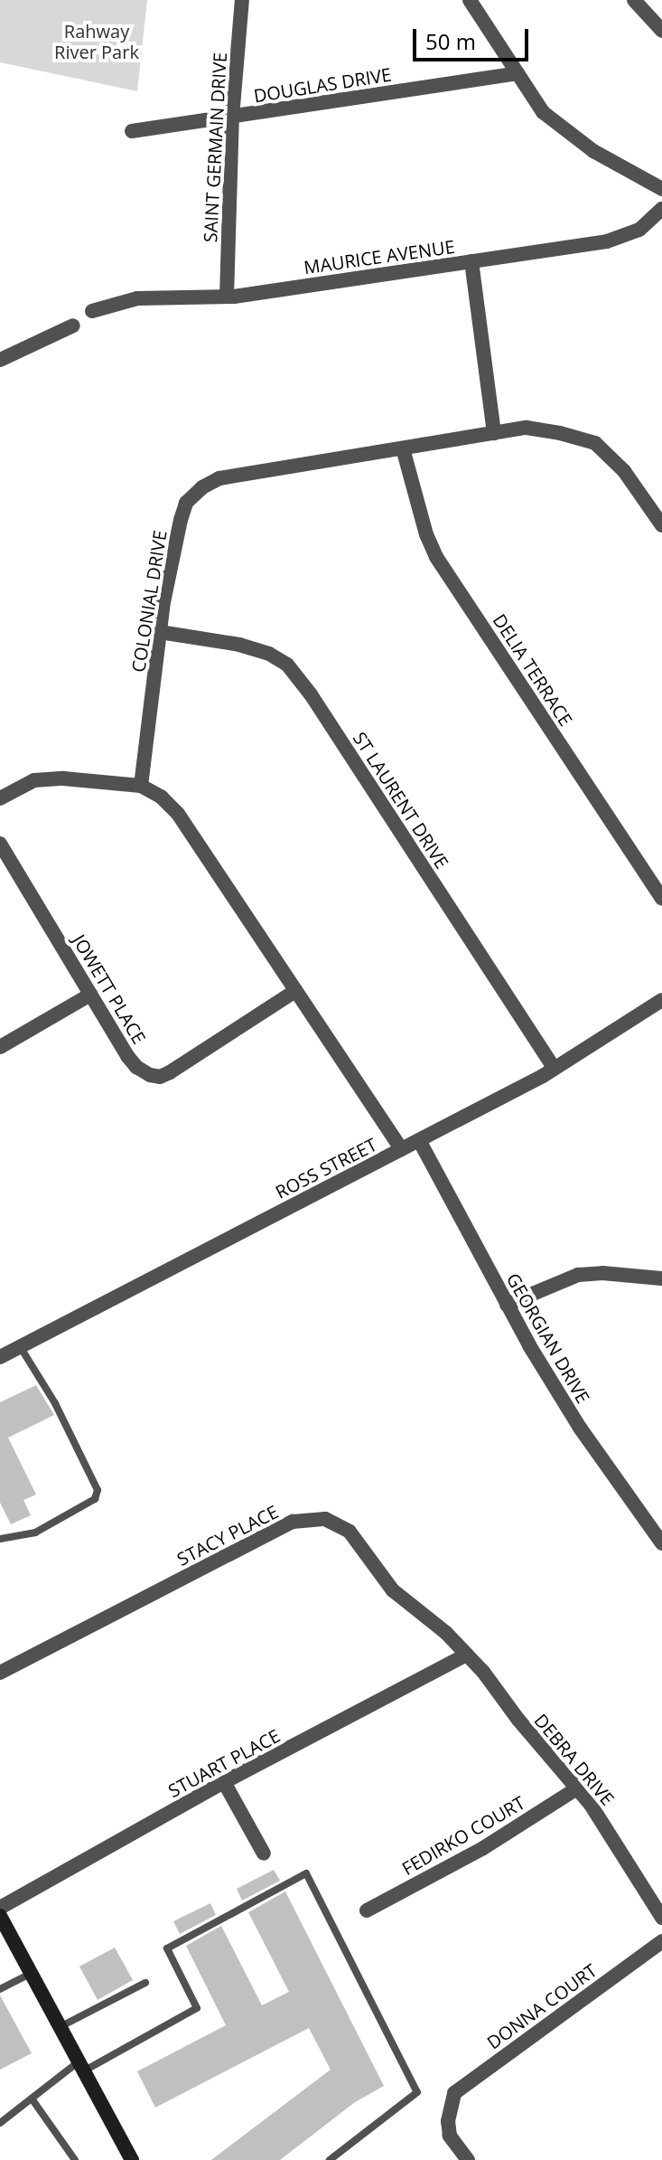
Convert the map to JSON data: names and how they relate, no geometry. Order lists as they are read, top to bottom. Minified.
{"streets":{"street":["DOUGLAS DRIVE","SAINT GERMAIN DRIVE","MAURICE AVENUE","COLONIAL DRIVE","DELIA TERRACE","ST LAURENT DRIVE","JOWETT PLACE","ROSS STREET","GEORGIAN DRIVE","STACY PLACE","DEBRA DRIVE","STUART PLACE","FEDIRKO COURT","DONNA COURT"]},"crossings":[["DOUGLAS DRIVE","SAINT GERMAIN DRIVE"],["SAINT GERMAIN DRIVE","MAURICE AVENUE"],["COLONIAL DRIVE","DELIA TERRACE"],["COLONIAL DRIVE","ST LAURENT DRIVE"],["ST LAURENT DRIVE","ROSS STREET"],["ROSS STREET","GEORGIAN DRIVE"],["STACY PLACE","DEBRA DRIVE"],["DEBRA DRIVE","STUART PLACE"],["DEBRA DRIVE","FEDIRKO COURT"]],"parks":["Rahway River Park"],"scale_bar":"50 m"}
